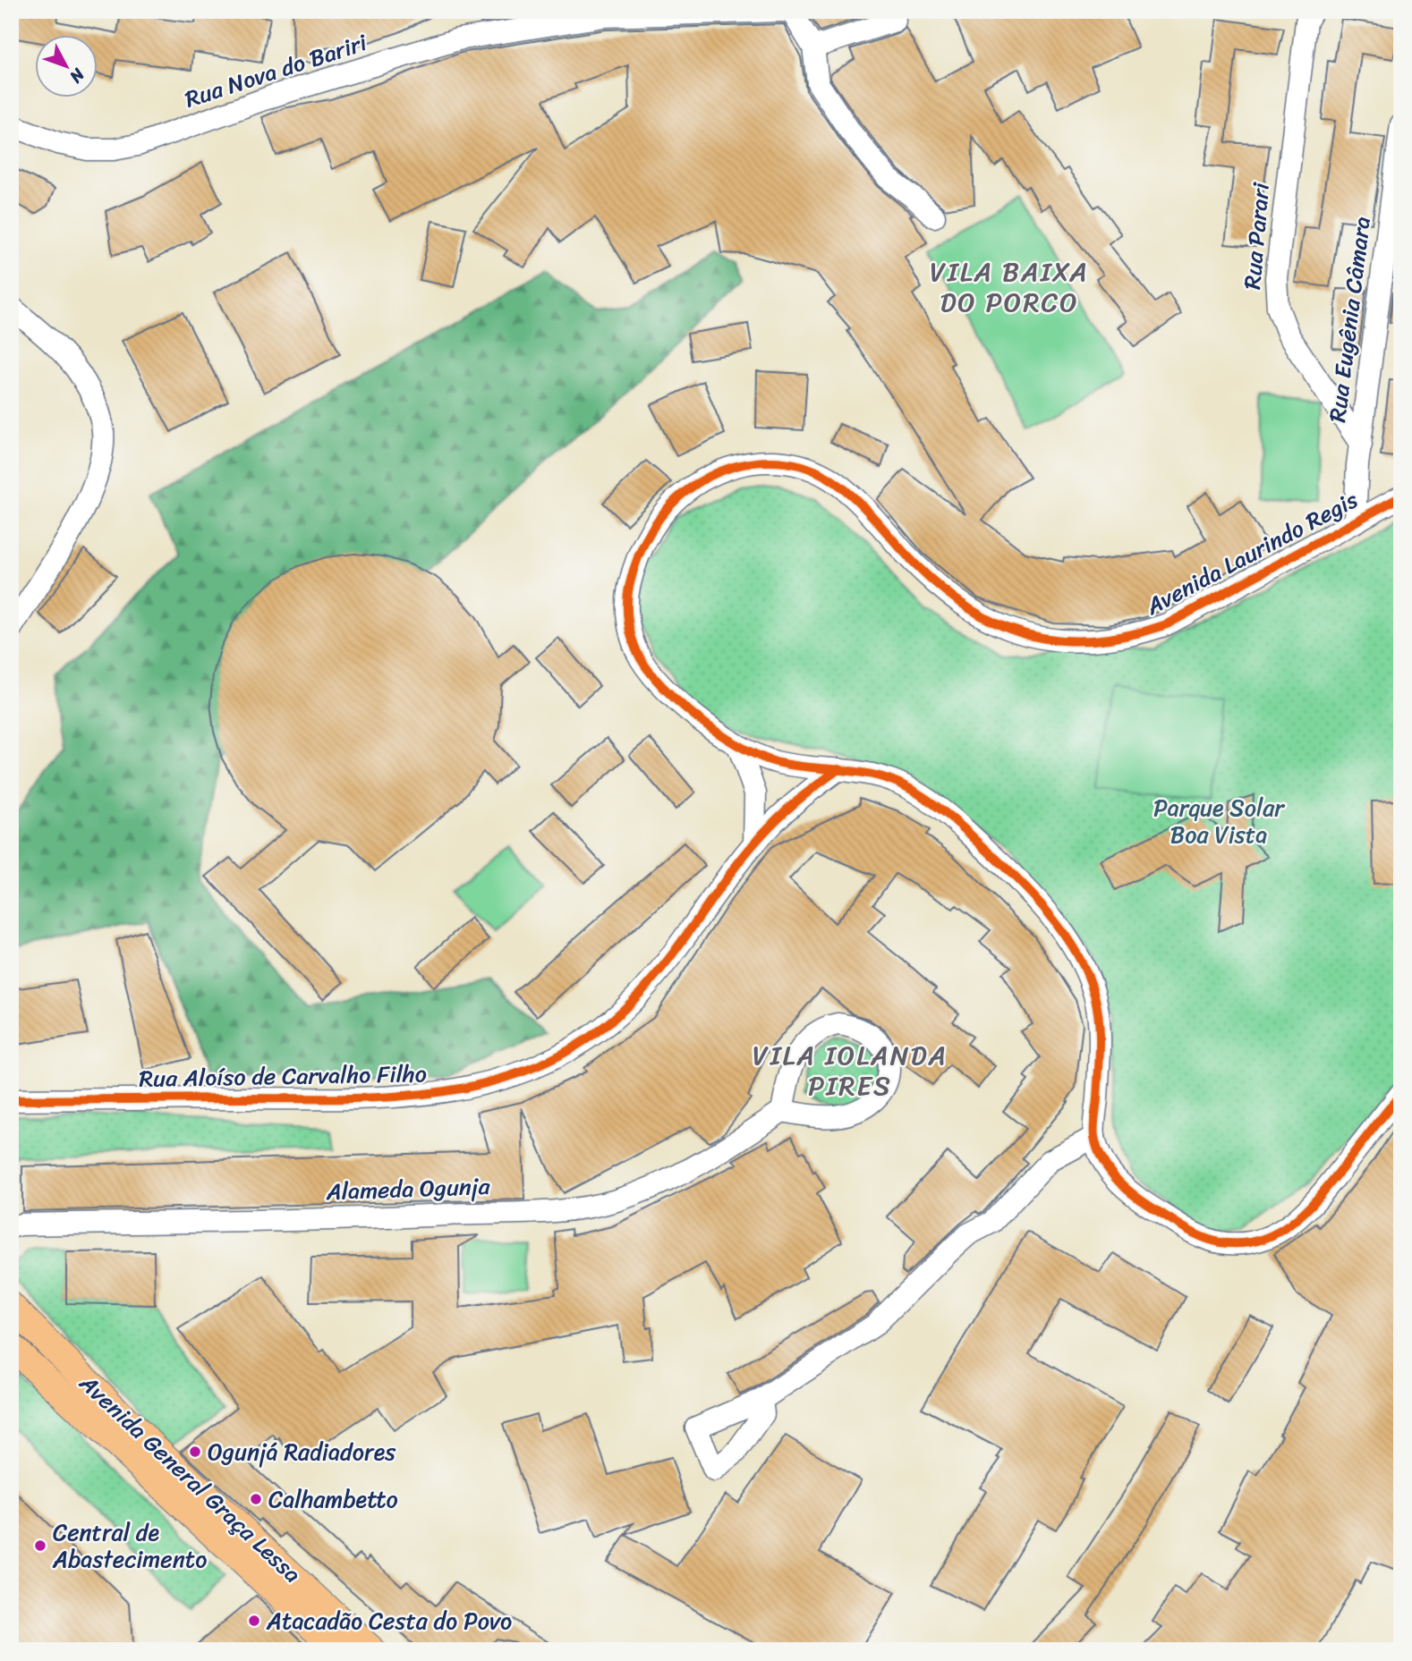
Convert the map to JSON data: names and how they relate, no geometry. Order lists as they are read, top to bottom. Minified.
{"streets":{"main road":["Avenida General Graça Lessa"],"street":["Rua Nova do Bariri","Rua Parari","Rua Eugênia Câmara","Avenida Laurindo Regis","Rua Aloíso de Carvalho Filho","Alameda Ogunja"]},"crossings":[["Rua Parari","Rua Eugênia Câmara"],["Rua Eugênia Câmara","Avenida Laurindo Regis"],["Avenida Laurindo Regis","Rua Aloíso de Carvalho Filho"]],"districts":["VILA BAIXA DO PORCO","VILA IOLANDA PIRES"],"parks":["Parque Solar Boa Vista"],"places":["Ogunjá Radiadores","Calhambetto","Central de Abastecimento","Atacadão Cesta do Povo"],"north":"bottom right"}
